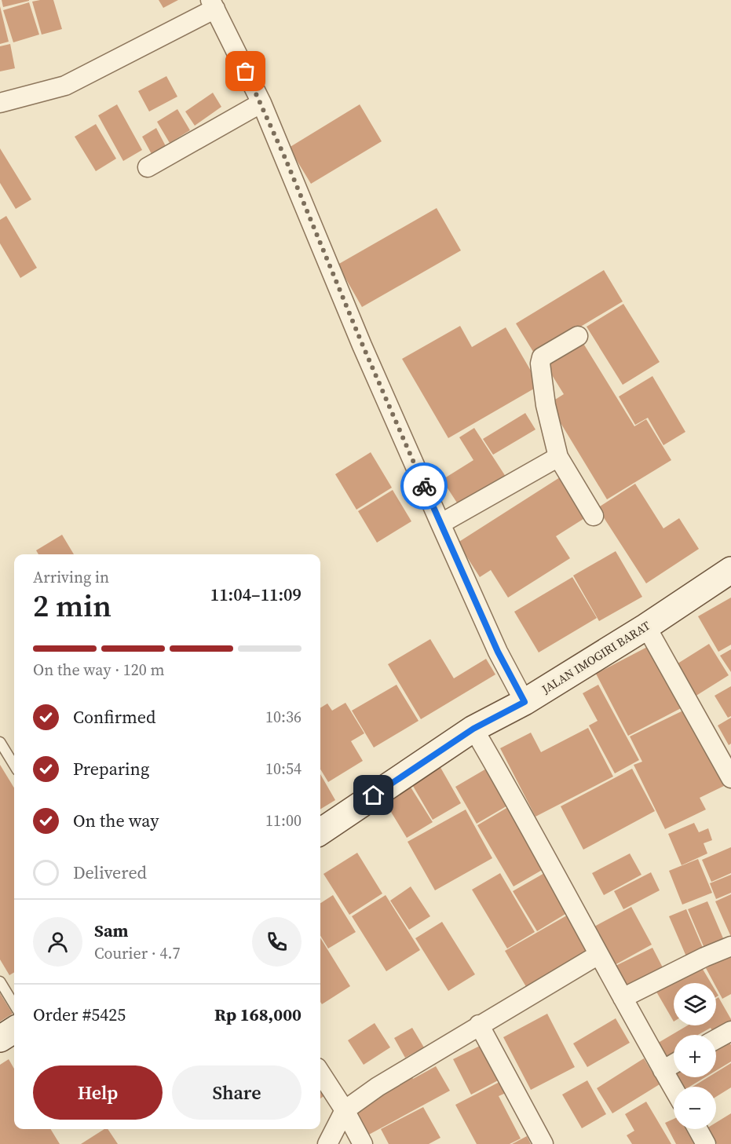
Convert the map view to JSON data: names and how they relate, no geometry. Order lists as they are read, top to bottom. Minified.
{"streets":{"main road":["JALAN IMOGIRI BARAT"]},"page":{"heading":["2 min","Arriving in","11:04–11:09"],"panel":["Sam","Courier · 4.7","Order #5425","Rp 168,000"],"bar":"On the way · 120 m","list":[["Confirmed","10:36"],["Preparing","10:54"],["On the way","11:00"],"Delivered"],"map_buttons":["+","−"],"buttons":["Help","Share"]}}
